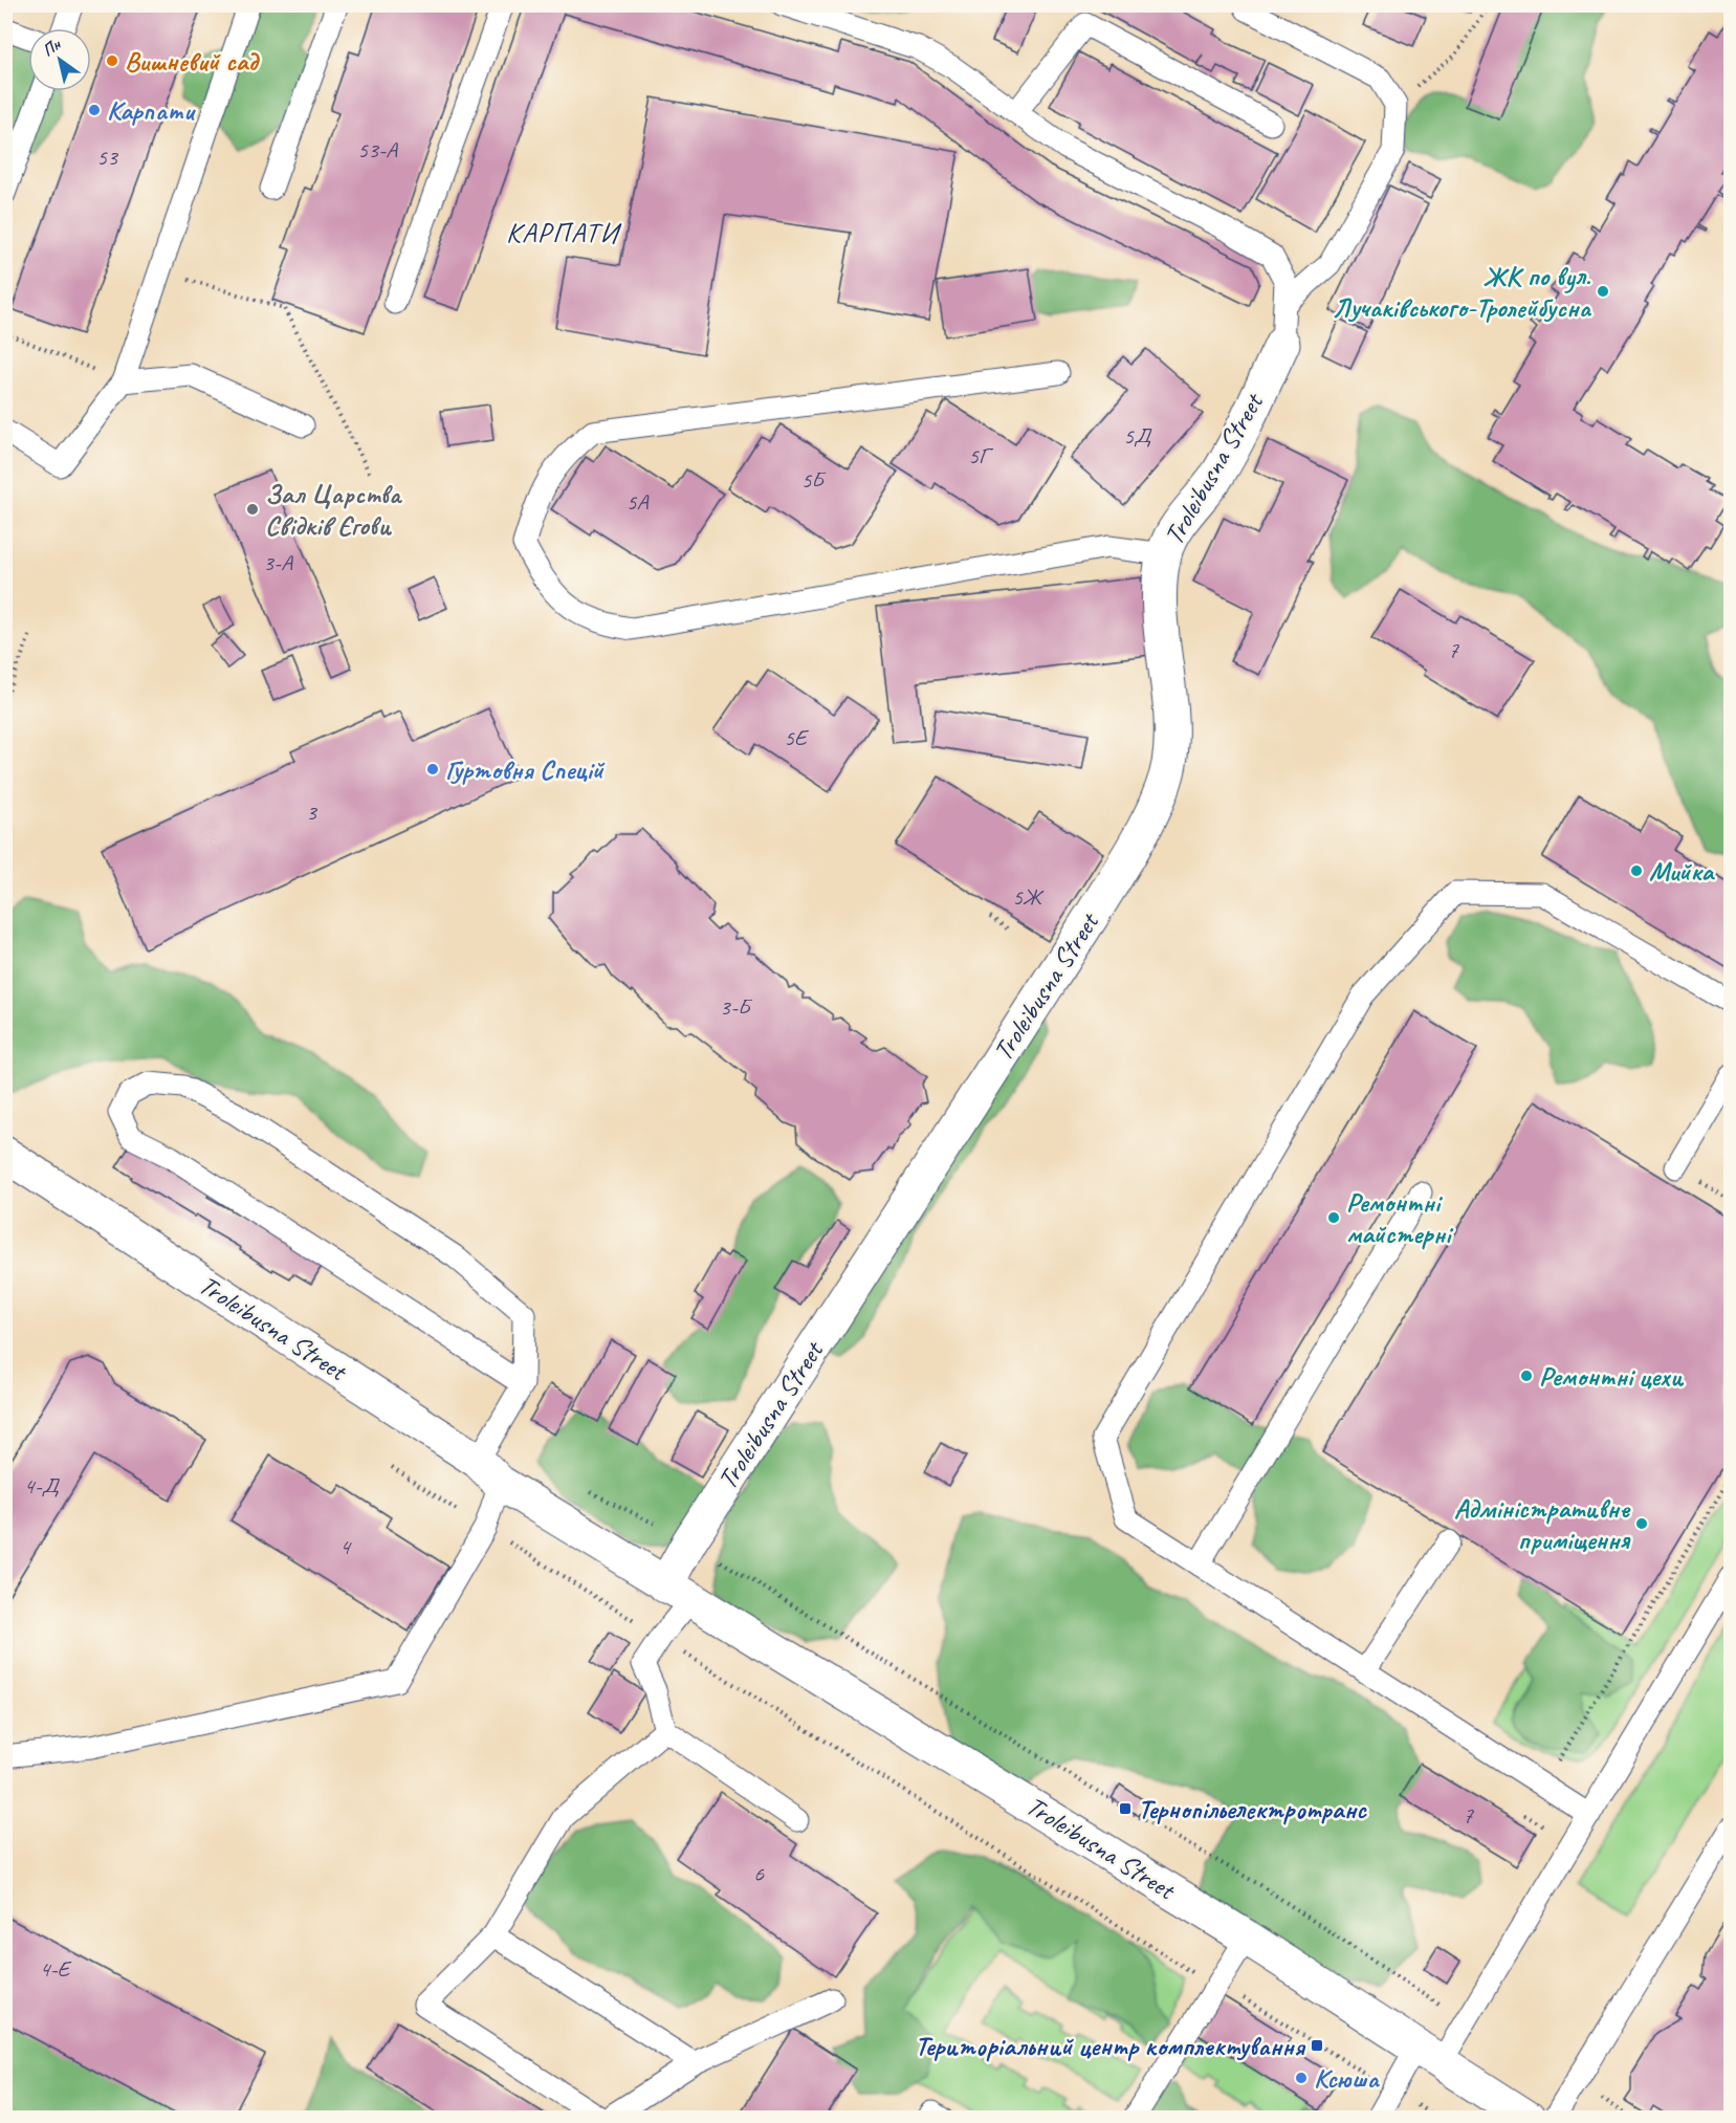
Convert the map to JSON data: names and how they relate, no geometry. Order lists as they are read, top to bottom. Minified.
{"streets":{"street":["Troleibusna Street"]},"districts":["КАРПАТИ"],"places":{"other":["Вишневий сад","Карпати","ЖК по вул. Лучаківського-Тролейбусна","Зал Царства Свідків Єгови","Гуртовня Спецій","Мийка","Ремонтні майстерні","Ремонтні цехи","Адміністративне приміщення","Ксюша"],"transit":["Тернопільелектротранс","Територіальний центр комплектування"]},"house_numbers":["53-А","53","5Д","5Г","5Б","5А","3-А","7","5Е","3","5Ж","3-Б","4-Д","4","7","6","4-Е"],"north":"top left"}
